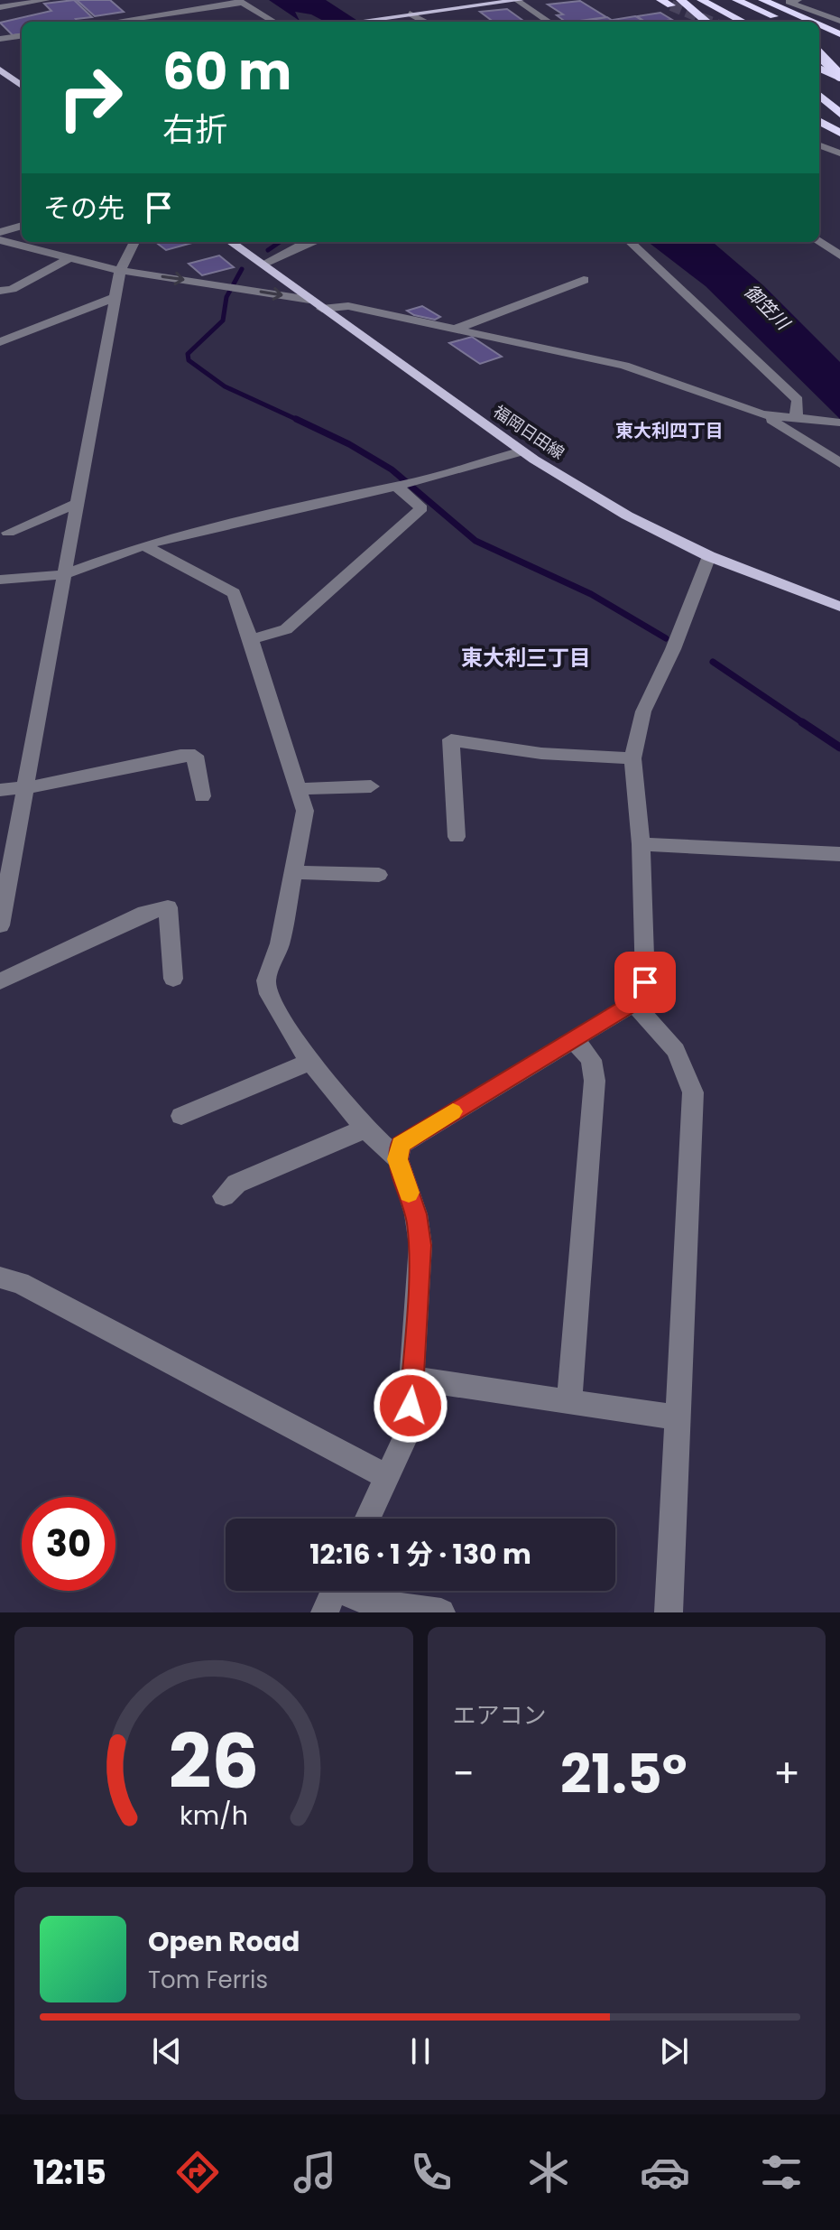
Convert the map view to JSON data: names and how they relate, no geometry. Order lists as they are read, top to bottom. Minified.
{"streets":{"main road":["福岡日田線"]},"districts":["東大利四丁目","東大利三丁目"],"water":["御笠川"],"page":{"turn":["60 m","右折"],"then":"その先","limit":"30","trip":"12:16 · 1 分 · 130 m","tile":"エアコン","heat":["−","21.5°","+"],"song":["Open Road","Tom Ferris"],"tabs":"12:15","gauge":["26","km/h"]}}
